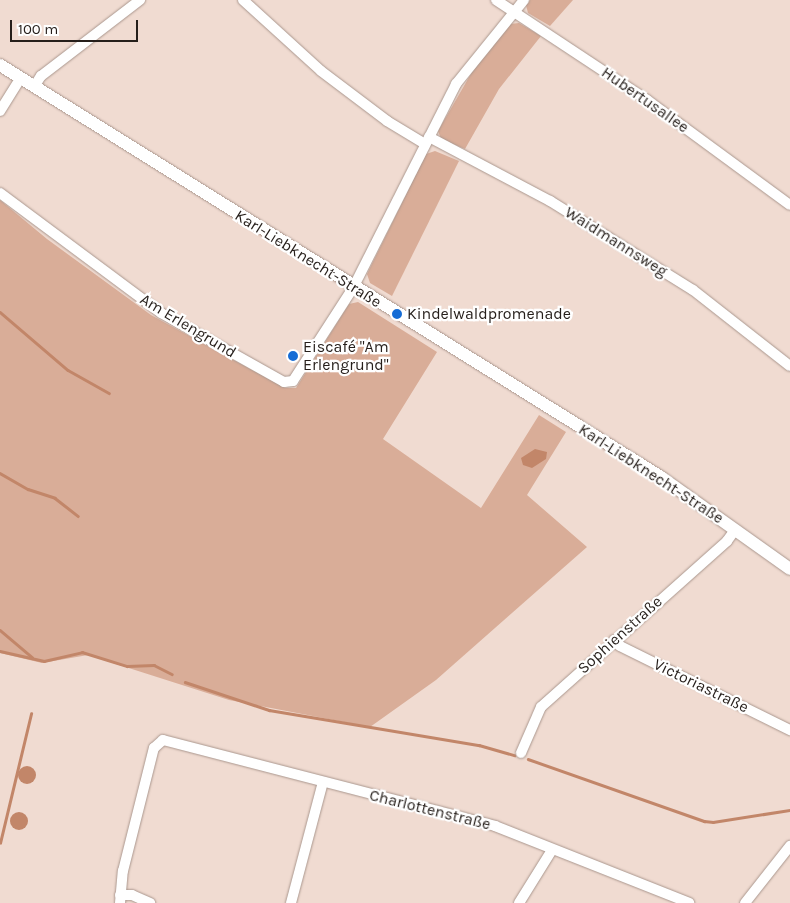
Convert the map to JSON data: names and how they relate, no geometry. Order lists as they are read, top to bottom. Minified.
{"streets":{"street":["Hubertusallee","Waidmannsweg","Karl-Liebknecht-Straße","Am Erlengrund","Sophienstraße","Victoriastraße","Charlottenstraße"]},"crossings":[["Karl-Liebknecht-Straße","Am Erlengrund"],["Karl-Liebknecht-Straße","Sophienstraße"],["Sophienstraße","Victoriastraße"]],"places":["Kindelwaldpromenade","Eiscafé \"Am Erlengrund\""],"scale_bar":"100 m"}
